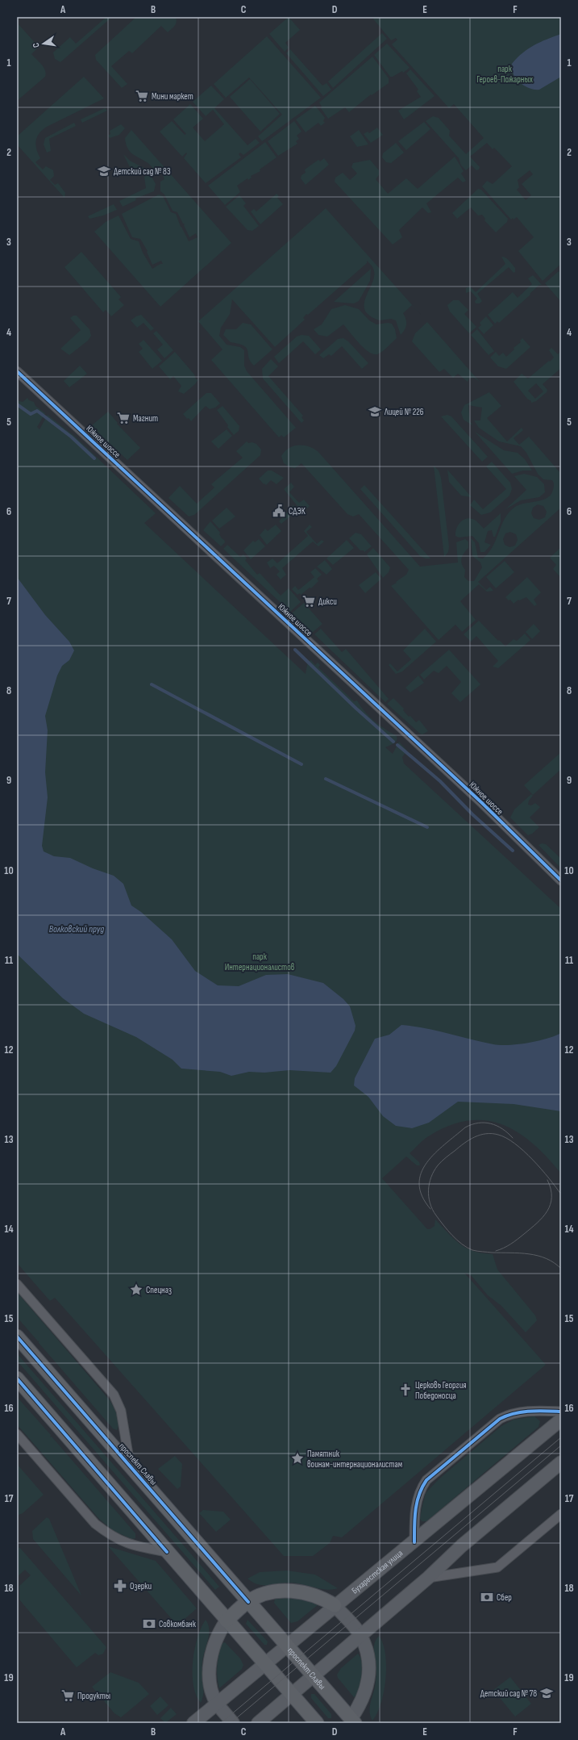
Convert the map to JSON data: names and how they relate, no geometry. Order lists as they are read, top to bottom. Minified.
{"streets":{"main road":["проспект Славы","Бухарестская улица"],"street":["Южное шоссе"]},"crossings":[["проспект Славы","Бухарестская улица"]],"water":["Волковский пруд"],"parks":["парк Героев-Пожарных","парк Интернационалистов"],"places":{"supermarket":["Мини маркет","Магнит","Дикси","Продукты"],"school or university":["Детский сад № 83","Лицей № 226","Детский сад № 78"],"public building":["СДЭК"],"place":["Спецназ","Памятник воинам-интернационалистам"],"church":["Церковь Георгия Победоносца"],"pharmacy":["Озерки"],"bank":["Сбер","Совкомбанк"]},"north":"left","grid":{"columns":["A","B","C","D","E","F"],"rows":["1","2","3","4","5","6","7","8","9","10","11","12","13","14","15","16","17","18","19"]}}
